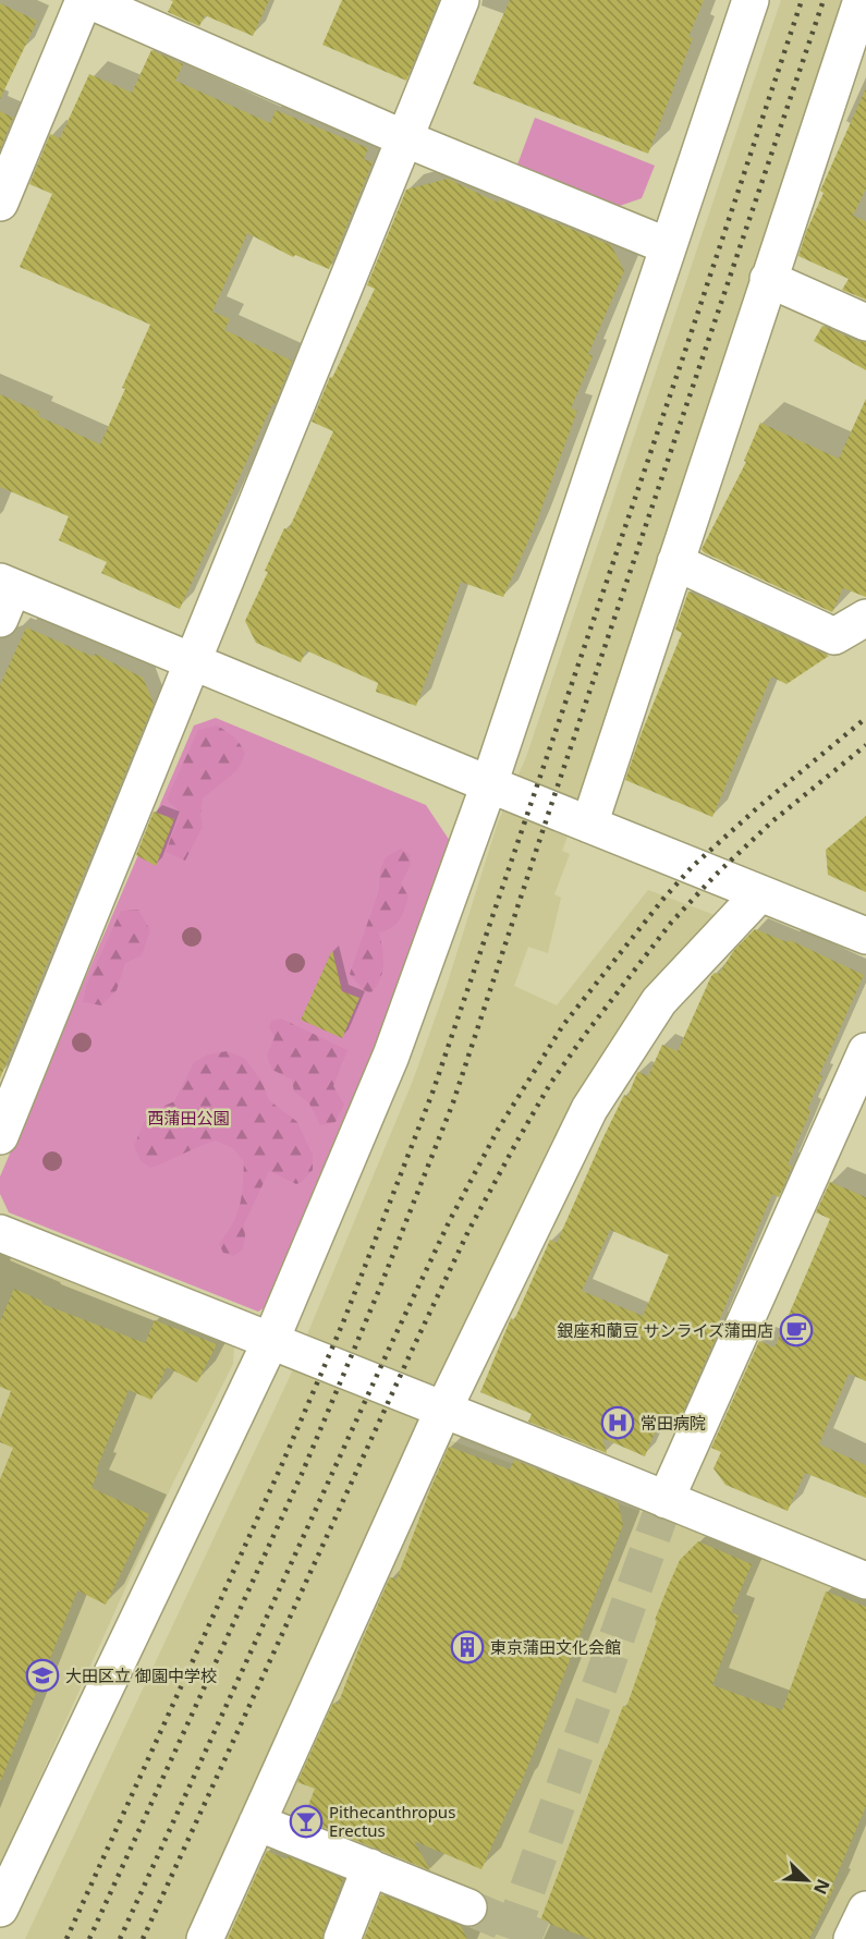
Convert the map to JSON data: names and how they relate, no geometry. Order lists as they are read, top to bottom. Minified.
{"parks":["西蒲田公園"],"places":{"cafe":["銀座和蘭豆 サンライズ蒲田店"],"hospital":["常田病院"],"building":["東京蒲田文化会館"],"school or university":["大田区立 御園中学校"],"bar":["Pithecanthropus Erectus"]},"north":"bottom right"}
